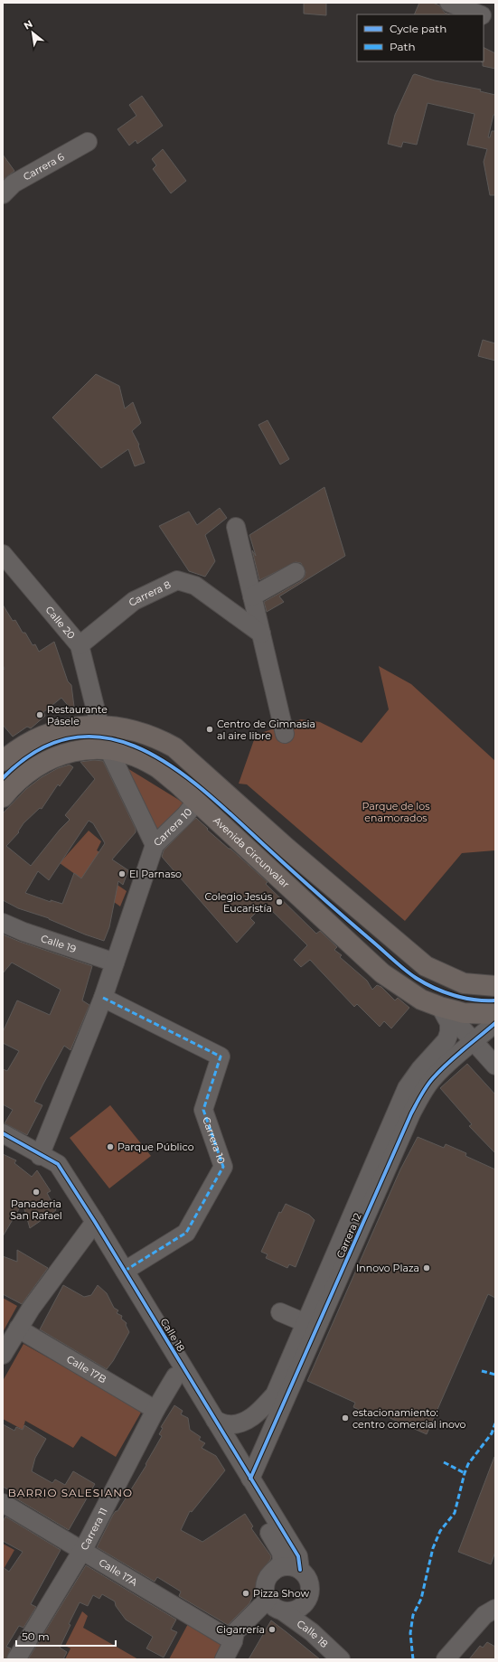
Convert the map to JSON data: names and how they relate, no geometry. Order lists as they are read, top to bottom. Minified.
{"streets":{"main road":["Avenida Circunvalar"],"street":["Carrera 6","Carrera 8","Calle 20","Carrera 10","Calle 19","Carrera 12","Calle 18","Calle 17B","Carrera 11","Calle 17A"]},"crossings":[["Carrera 8","Calle 20"],["Carrera 10","Avenida Circunvalar"],["Carrera 10","Calle 19"],["Carrera 10","Calle 18"],["Avenida Circunvalar","Carrera 12"],["Carrera 12","Calle 18"],["Calle 18","Carrera 11"],["Calle 17B","Carrera 11"],["Carrera 11","Calle 17A"]],"districts":["BARRIO SALESIANO"],"parks":["Parque de los enamorados"],"places":["Restaurante Pásele","Centro de Gimnasia al aire libre","El Parnaso","Colegio Jesús Eucaristía","Parque Público","Panaderia San Rafael","Innovo Plaza","estacionamiento: centro comercial inovo","Pizza Show","Cigarrería"],"legend":["Cycle path","Path"],"scale_bar":"50 m","north":"top left"}
